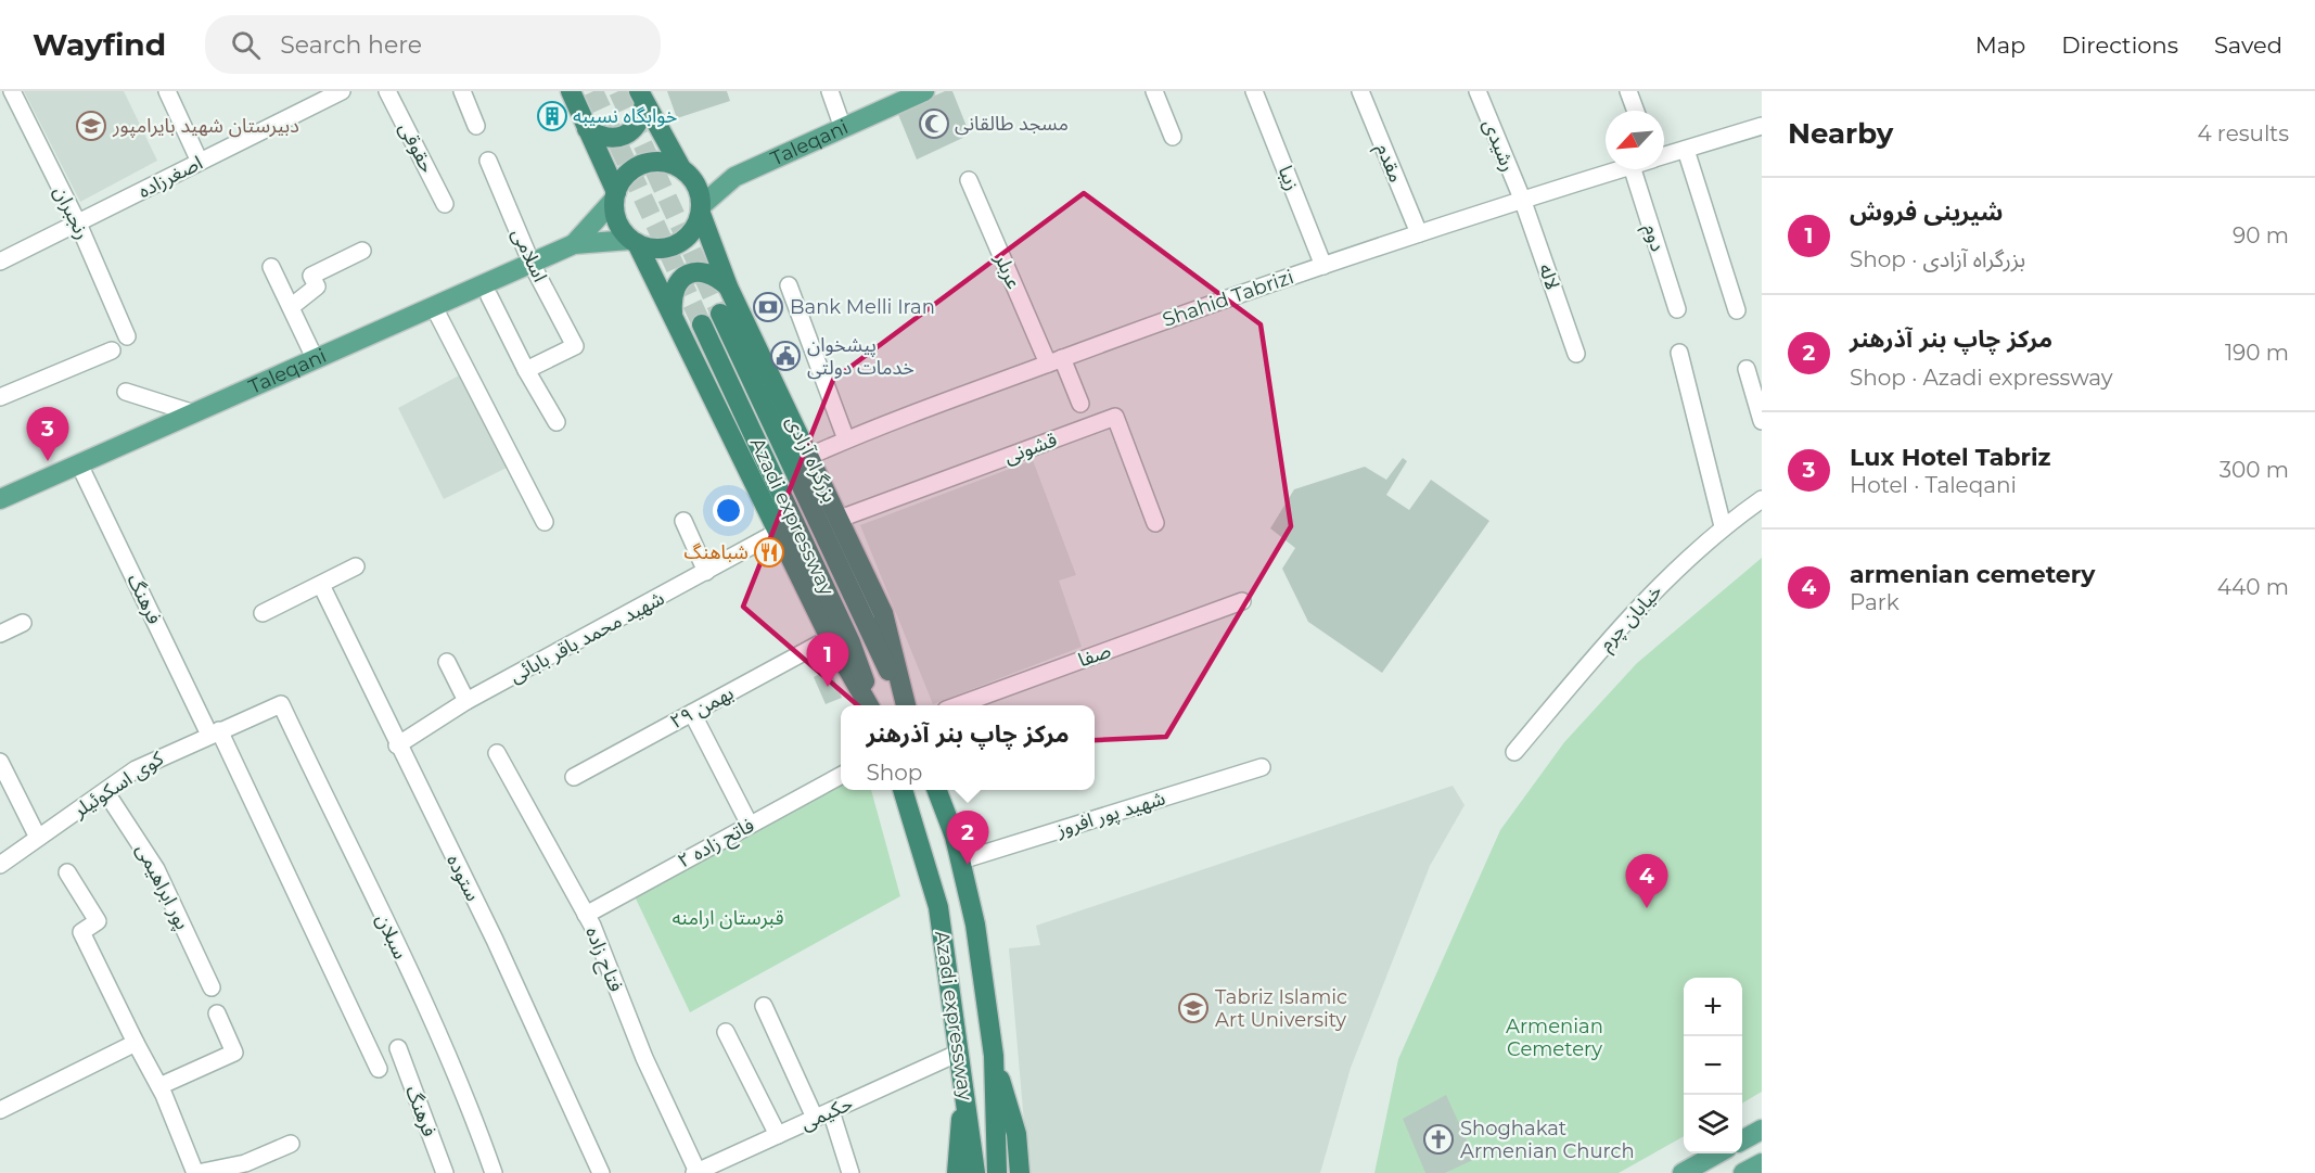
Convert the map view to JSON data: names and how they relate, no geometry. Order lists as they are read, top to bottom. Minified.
{"streets":{"highway":["بزرگراه آزادی","Azadi expressway"],"main road":["Taleqani"],"street":["رشیدی","حقوقی","مقدم","اصغرزاده","زیبا","رنجبران","دوم","اسلامی","عربلر","لاله","Shahid Tabrizi","قشونی","فرهنگ","خیابان چرم","شهید محمد باقر بابائی","صفا","۲۹ بهمن","کوی اسکوئیلر","شهید پور افروز","فاتح زاده ۲","ستوده","پور ابراهیمی","سبلان","فتاح زاده","حکیمی"]},"crossings":[["Taleqani","اسلامی"],["Taleqani","بزرگراه آزادی"],["Taleqani","فرهنگ"],["رشیدی","لاله"],["رشیدی","Shahid Tabrizi"],["مقدم","Shahid Tabrizi"],["اصغرزاده","رنجبران"],["زیبا","Shahid Tabrizi"],["عربلر","Shahid Tabrizi"],["لاله","Shahid Tabrizi"],["Shahid Tabrizi","بزرگراه آزادی"],["قشونی","بزرگراه آزادی"],["Azadi expressway","شهید پور افروز"],["Azadi expressway","حکیمی"],["فرهنگ","کوی اسکوئیلر"],["شهید محمد باقر بابائی","ستوده"],["کوی اسکوئیلر","پور ابراهیمی"],["کوی اسکوئیلر","سبلان"],["فاتح زاده ۲","فتاح زاده"],["فتاح زاده","حکیمی"]],"parks":["قبرستان ارامنه","Armenian Cemetery"],"places":{"building":["خوابگاه نسیبه"],"mosque":["مسجد طالقانی"],"school or university":["دبیرستان شهید بایرامپور","Tabriz Islamic Art University"],"bank":["Bank Melli Iran"],"public building":["پیشخوان خدمات دولتی"],"restaurant":["شباهنگ"],"church":["Shoghakat Armenian Church"]},"north":"bottom left","page":{"header":"Wayfind","search":"Search here","nav":["Map","Directions","Saved"],"heading":["Nearby","4 results"],"list":[{"mark":"1","name":"شیرینی فروش","note":"Shop · بزرگراه آزادی","value":"90 m"},{"mark":"2","name":"مرکز چاپ بنر آذرهنر","note":"Shop · Azadi expressway","value":"190 m"},{"mark":"3","name":"Lux Hotel Tabriz","note":"Hotel · Taleqani","value":"300 m"},{"mark":"4","name":"armenian cemetery","note":"Park","value":"440 m"}],"pins":["3","1","2","4"],"popup":["مرکز چاپ بنر آذرهنر","Shop"],"map_buttons":["+","−"]}}
